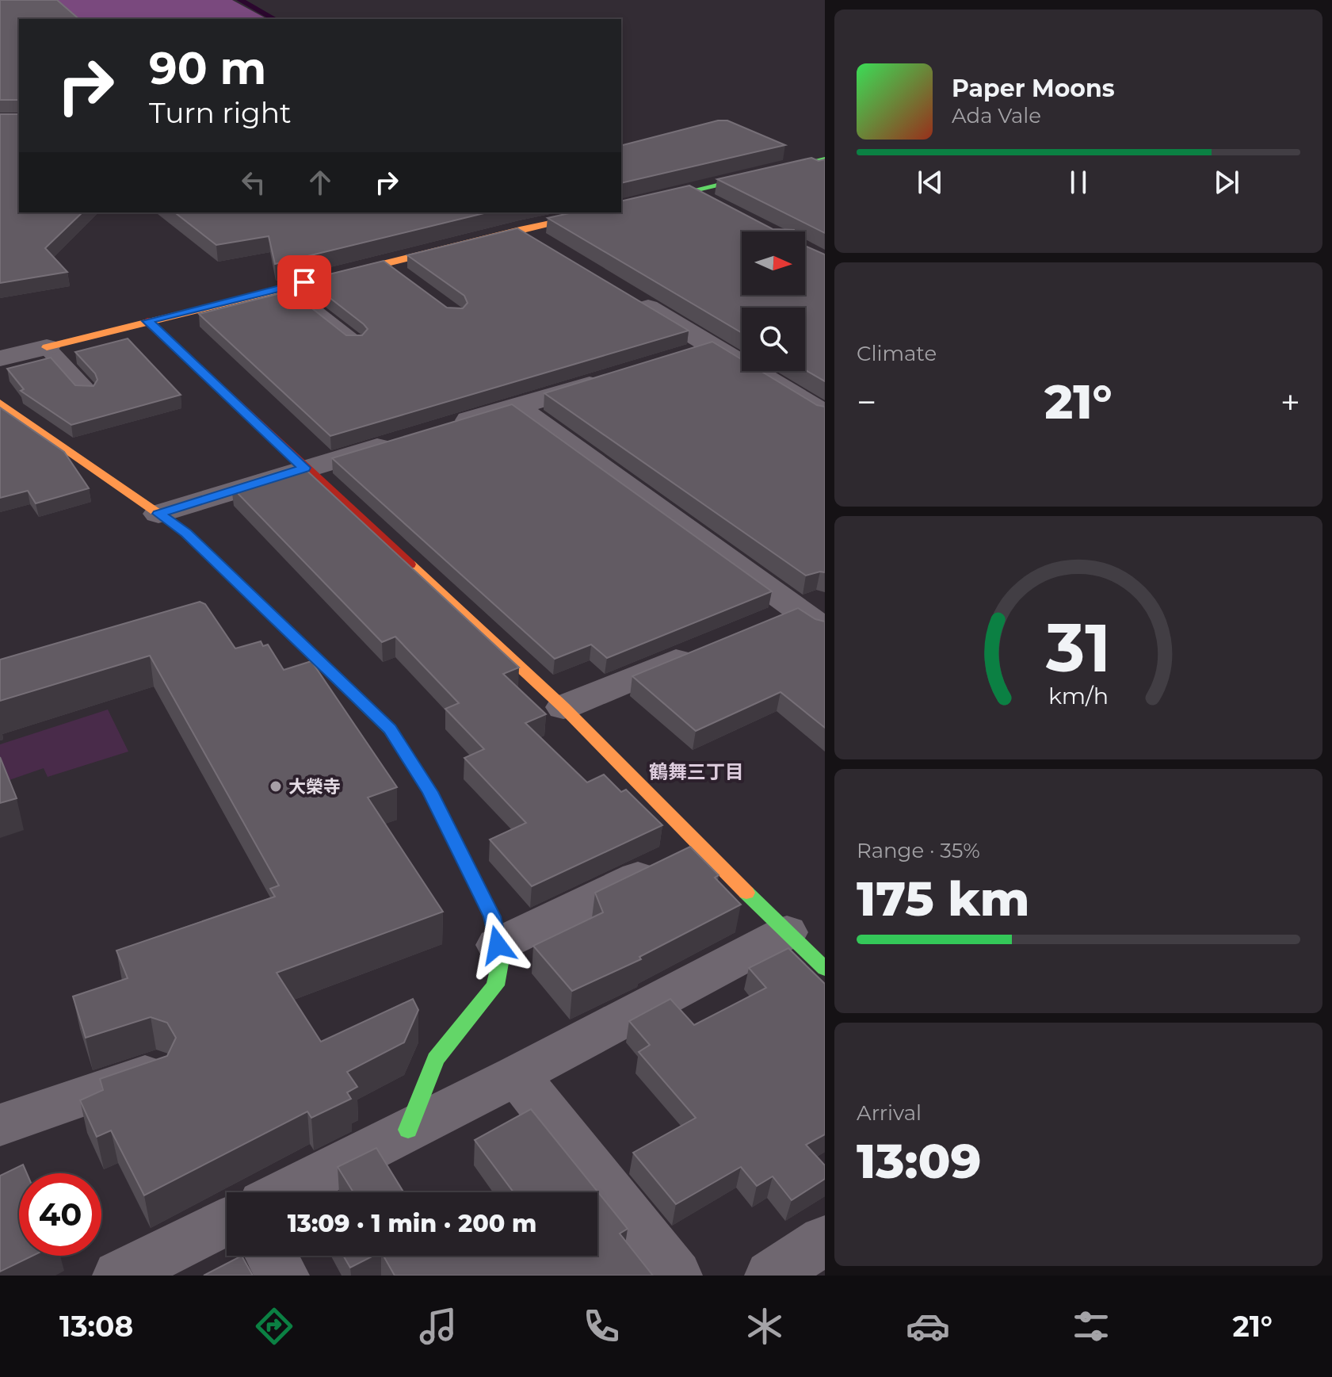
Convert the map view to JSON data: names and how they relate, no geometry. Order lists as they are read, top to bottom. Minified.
{"districts":["鶴舞三丁目"],"places":["大榮寺"],"north":"right","page":{"turn":["90 m","Turn right"],"song":["Paper Moons","Ada Vale"],"tile":["Climate",["Range · 35%","175 km"],["Arrival","13:09"]],"heat":["−","21°","+"],"limit":"40","trip":"13:09 · 1 min · 200 m","tabs":["13:08","21°"],"gauge":["31","km/h"]}}
